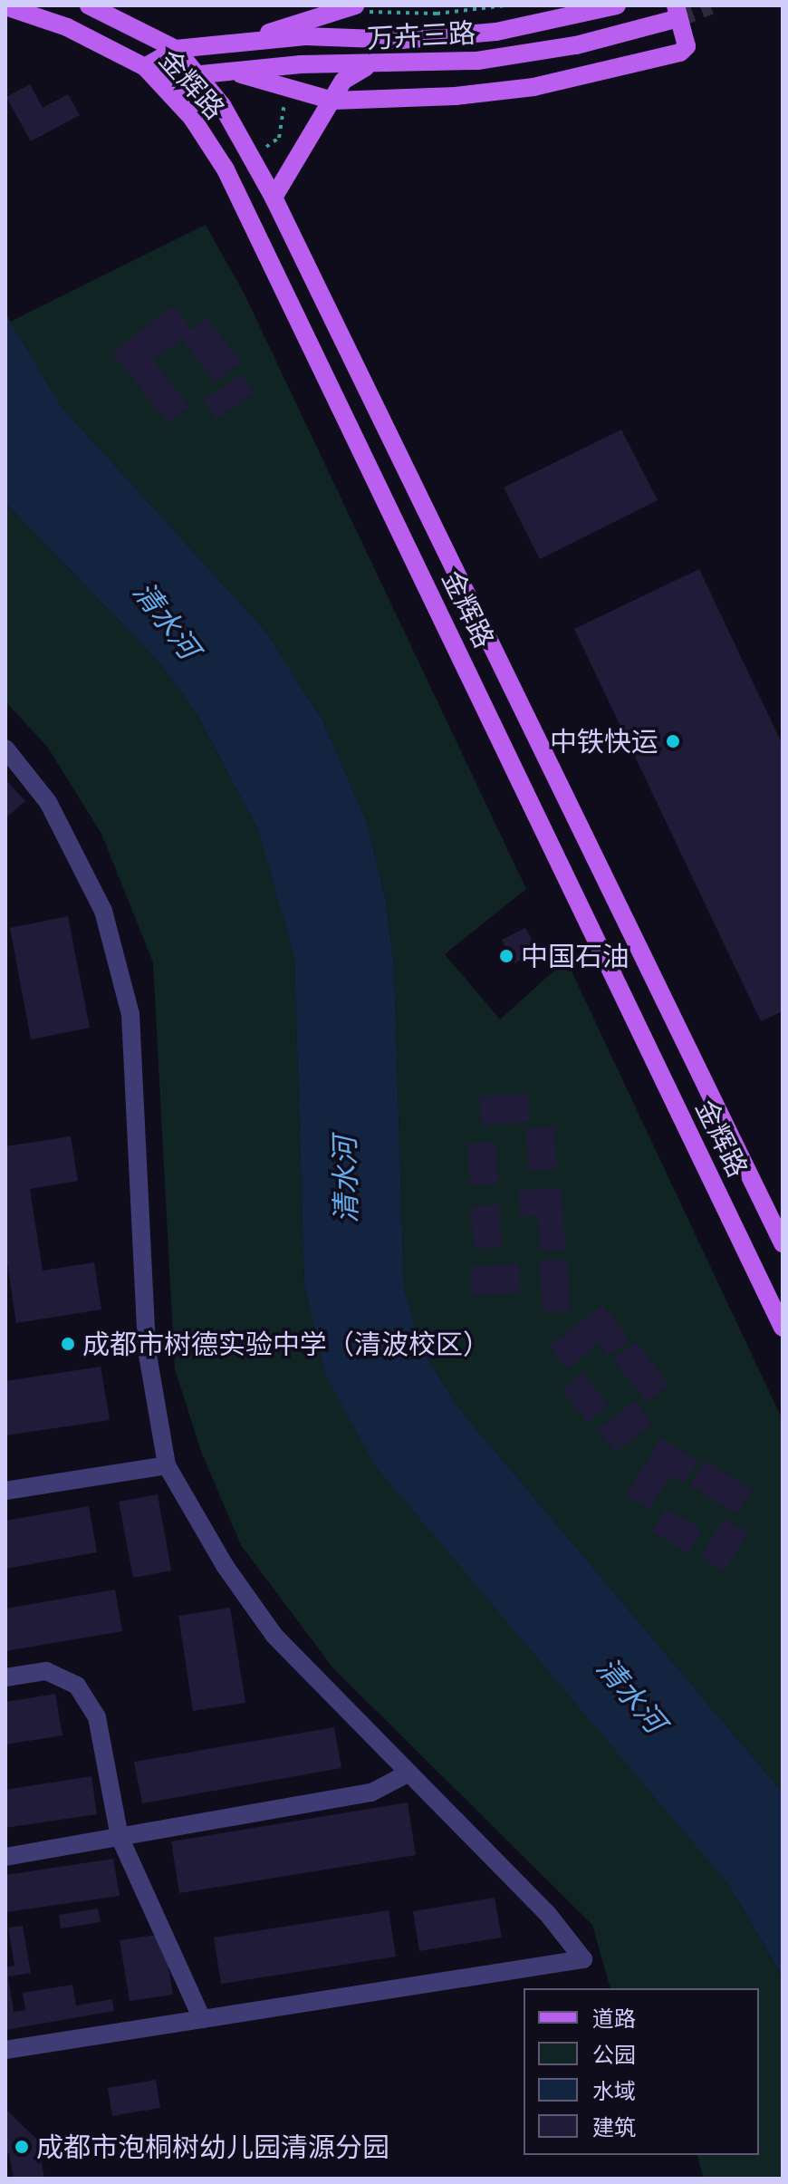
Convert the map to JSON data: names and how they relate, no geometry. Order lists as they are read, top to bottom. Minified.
{"streets":{"main road":["万卉三路","金辉路"]},"crossings":[["万卉三路","金辉路"]],"water":["清水河"],"places":["中铁快运","中国石油","成都市树德实验中学（清波校区）","成都市泡桐树幼儿园清源分园"],"legend":["道路","公园","水域","建筑"]}
